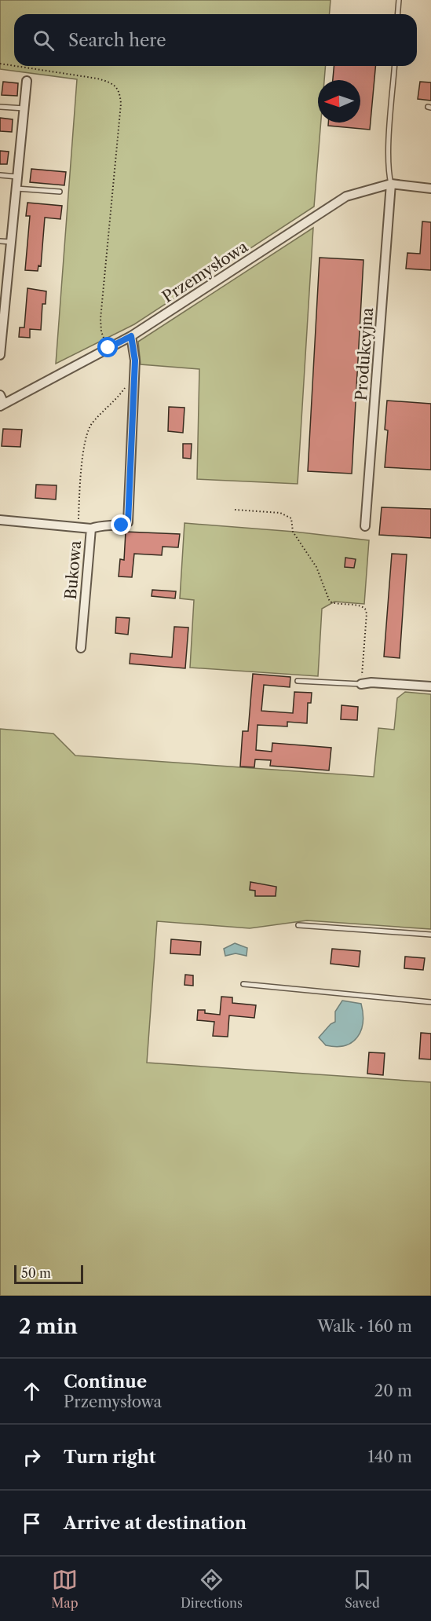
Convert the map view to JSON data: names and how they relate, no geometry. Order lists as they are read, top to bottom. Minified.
{"streets":{"street":["Przemysłowa","Produkcyjna","Bukowa"]},"crossings":[["Przemysłowa","Produkcyjna"]],"scale_bar":"50 m","north":"left","page":{"search":"Search here","scale":"50 m","heading":["2 min","Walk · 160 m"],"list":[["Continue","Przemysłowa","20 m"],["Turn right","140 m"],"Arrive at destination"],"nav":["Map","Directions","Saved"]}}
